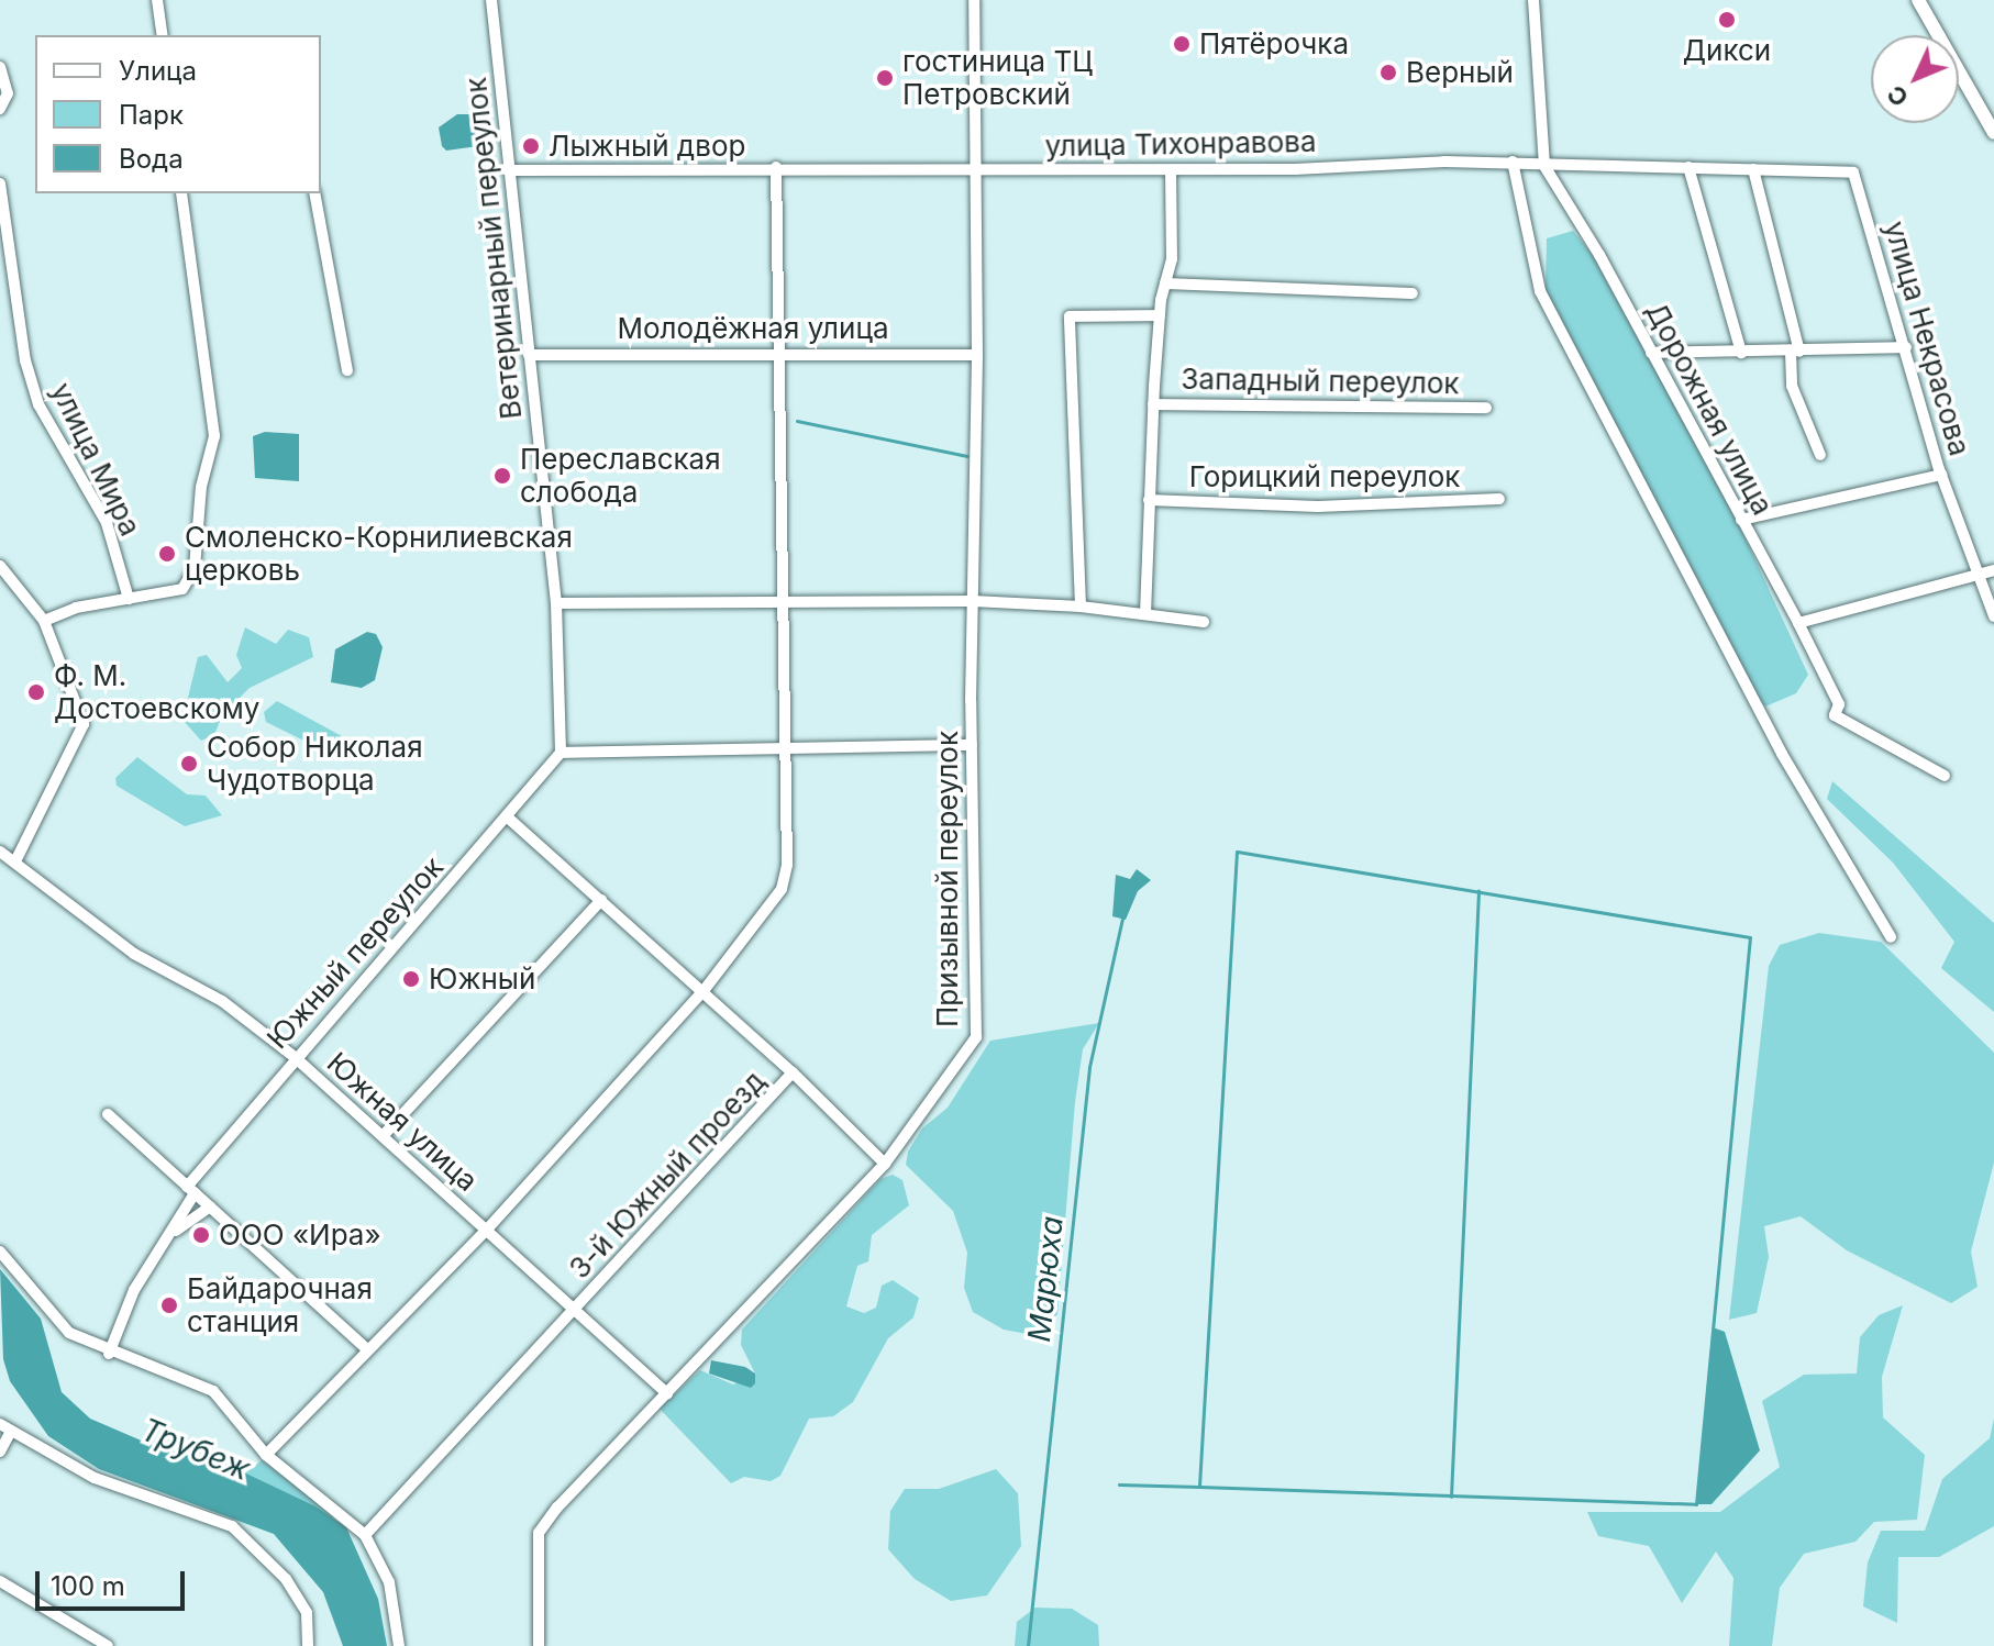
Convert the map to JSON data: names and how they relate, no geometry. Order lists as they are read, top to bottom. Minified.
{"streets":{"street":["улица Тихонравова","Ветеринарный переулок","Молодёжная улица","улица Некрасова","Западный переулок","Дорожная улица","улица Мира","Горицкий переулок","Призывной переулок","Южный переулок","Южная улица","3-й Южный проезд"]},"crossings":[["улица Тихонравова","Ветеринарный переулок"],["улица Тихонравова","улица Некрасова"],["улица Тихонравова","Дорожная улица"],["улица Тихонравова","Призывной переулок"],["Ветеринарный переулок","Молодёжная улица"],["Ветеринарный переулок","Южный переулок"],["Молодёжная улица","Призывной переулок"],["Призывной переулок","Южная улица"],["Южный переулок","Южная улица"],["Южная улица","3-й Южный проезд"]],"water":["Марюха","Трубеж"],"places":["Дикси","Пятёрочка","Верный","гостиница ТЦ Петровский","Лыжный двор","Переславская слобода","Смоленско-Корнилиевская церковь","Ф. М. Достоевскому","Собор Николая Чудотворца","Южный","ООО «Ира»","Байдарочная станция"],"legend":["Улица","Парк","Вода"],"scale_bar":"100 m","north":"bottom left"}
